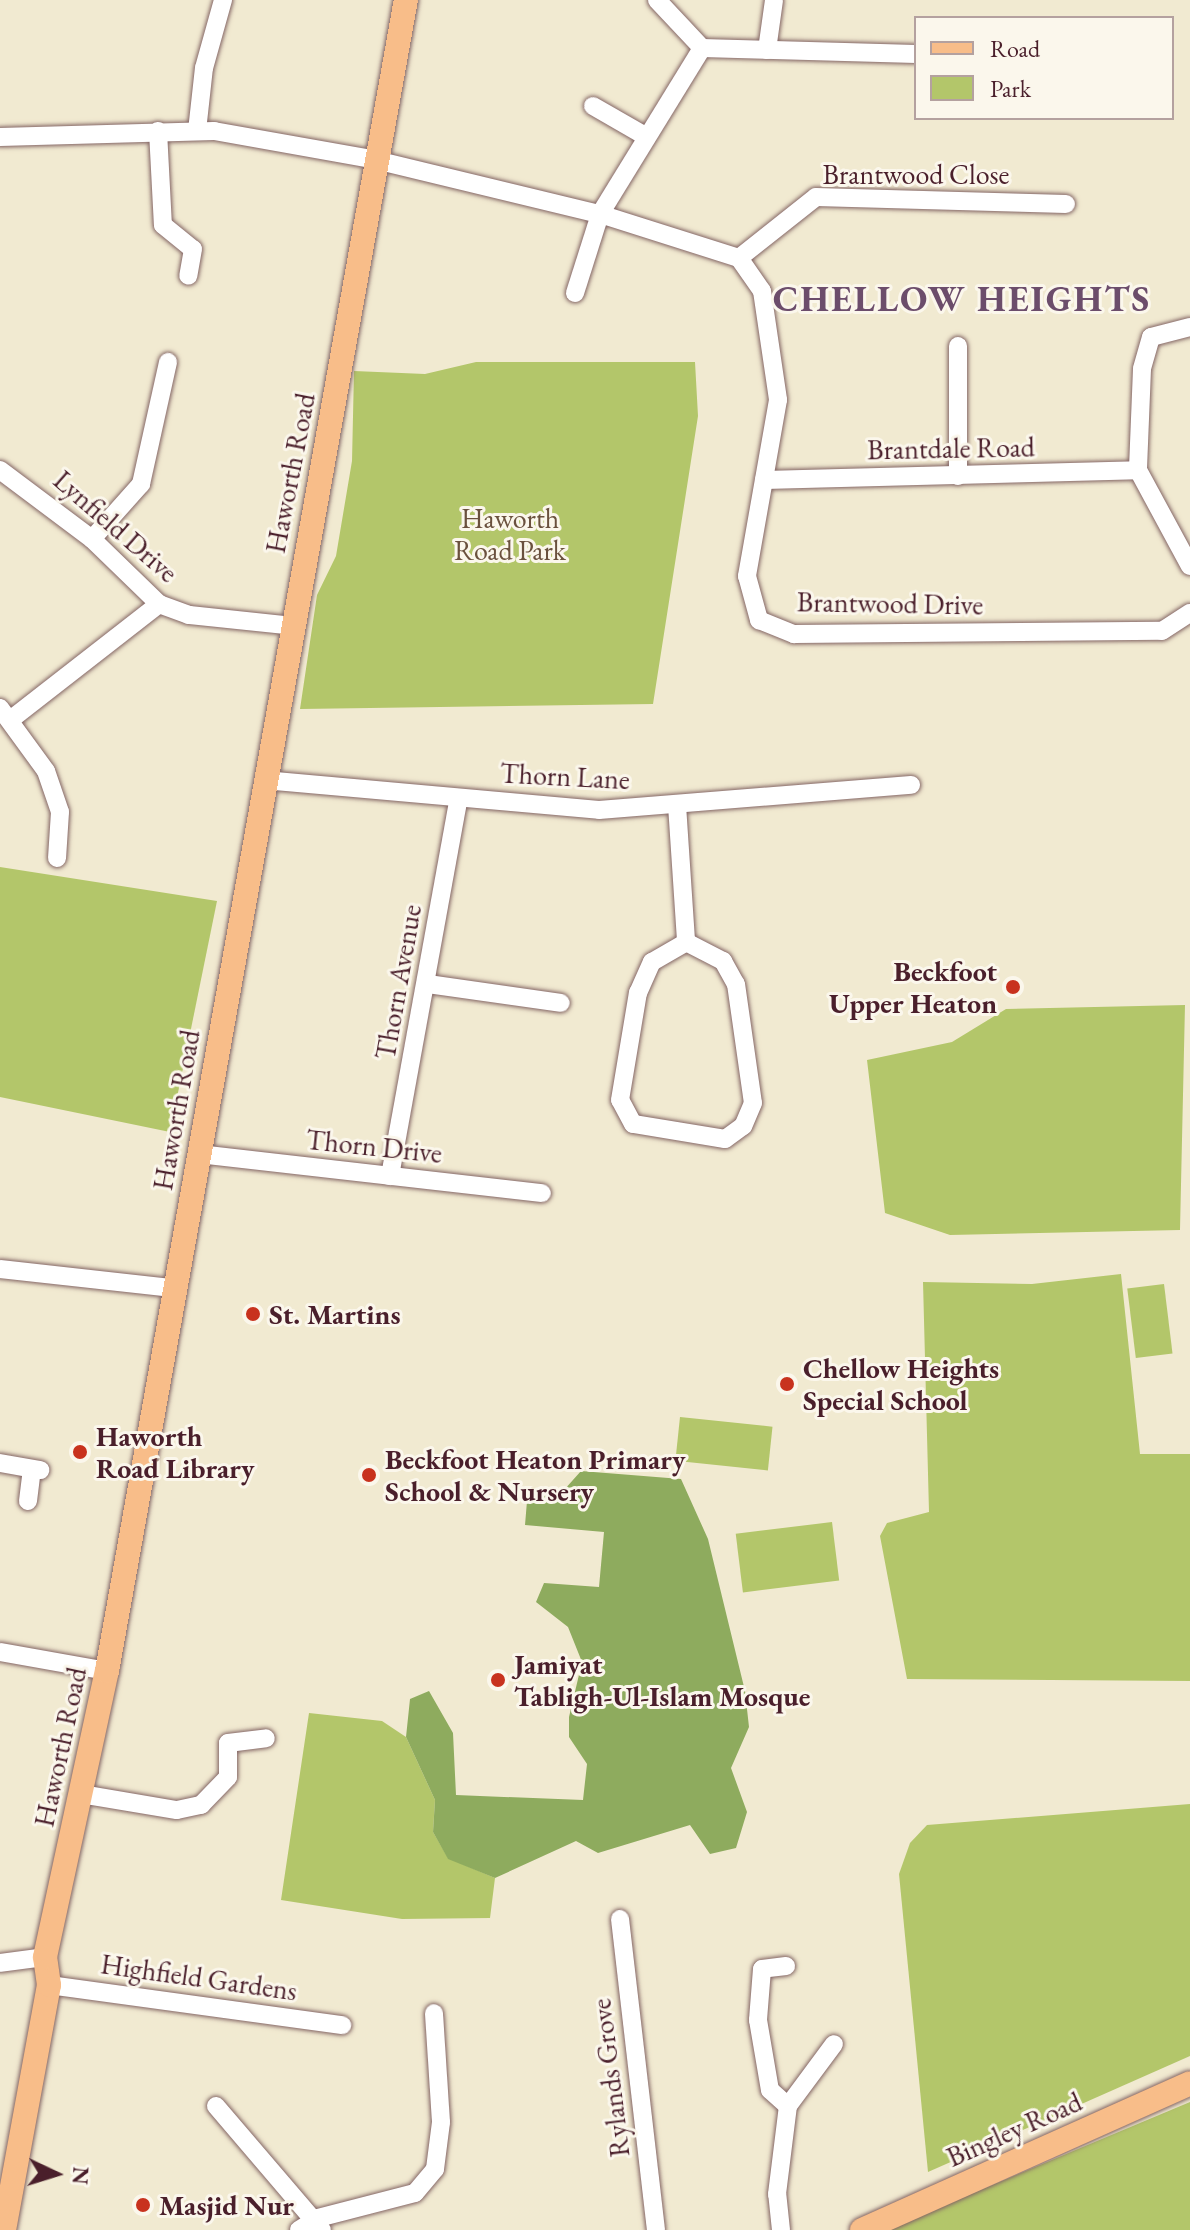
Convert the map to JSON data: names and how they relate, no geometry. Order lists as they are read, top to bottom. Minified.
{"streets":{"main road":["Haworth Road","Bingley Road"],"street":["Brantwood Close","Brantdale Road","Lynfield Drive","Brantwood Drive","Thorn Lane","Thorn Avenue","Thorn Drive","Highfield Gardens","Rylands Grove"]},"crossings":[["Brantwood Close","Brantwood Drive"],["Brantdale Road","Brantwood Drive"],["Haworth Road","Lynfield Drive"],["Haworth Road","Thorn Lane"],["Haworth Road","Thorn Drive"],["Haworth Road","Highfield Gardens"],["Thorn Lane","Thorn Avenue"],["Thorn Avenue","Thorn Drive"]],"districts":["CHELLOW HEIGHTS"],"parks":["Haworth Road Park"],"places":["Beckfoot Upper Heaton","St. Martins","Chellow Heights Special School","Haworth Road Library","Beckfoot Heaton Primary School & Nursery","Jamiyat Tabligh-Ul-Islam Mosque","Masjid Nur"],"legend":["Road","Park"],"north":"right"}
